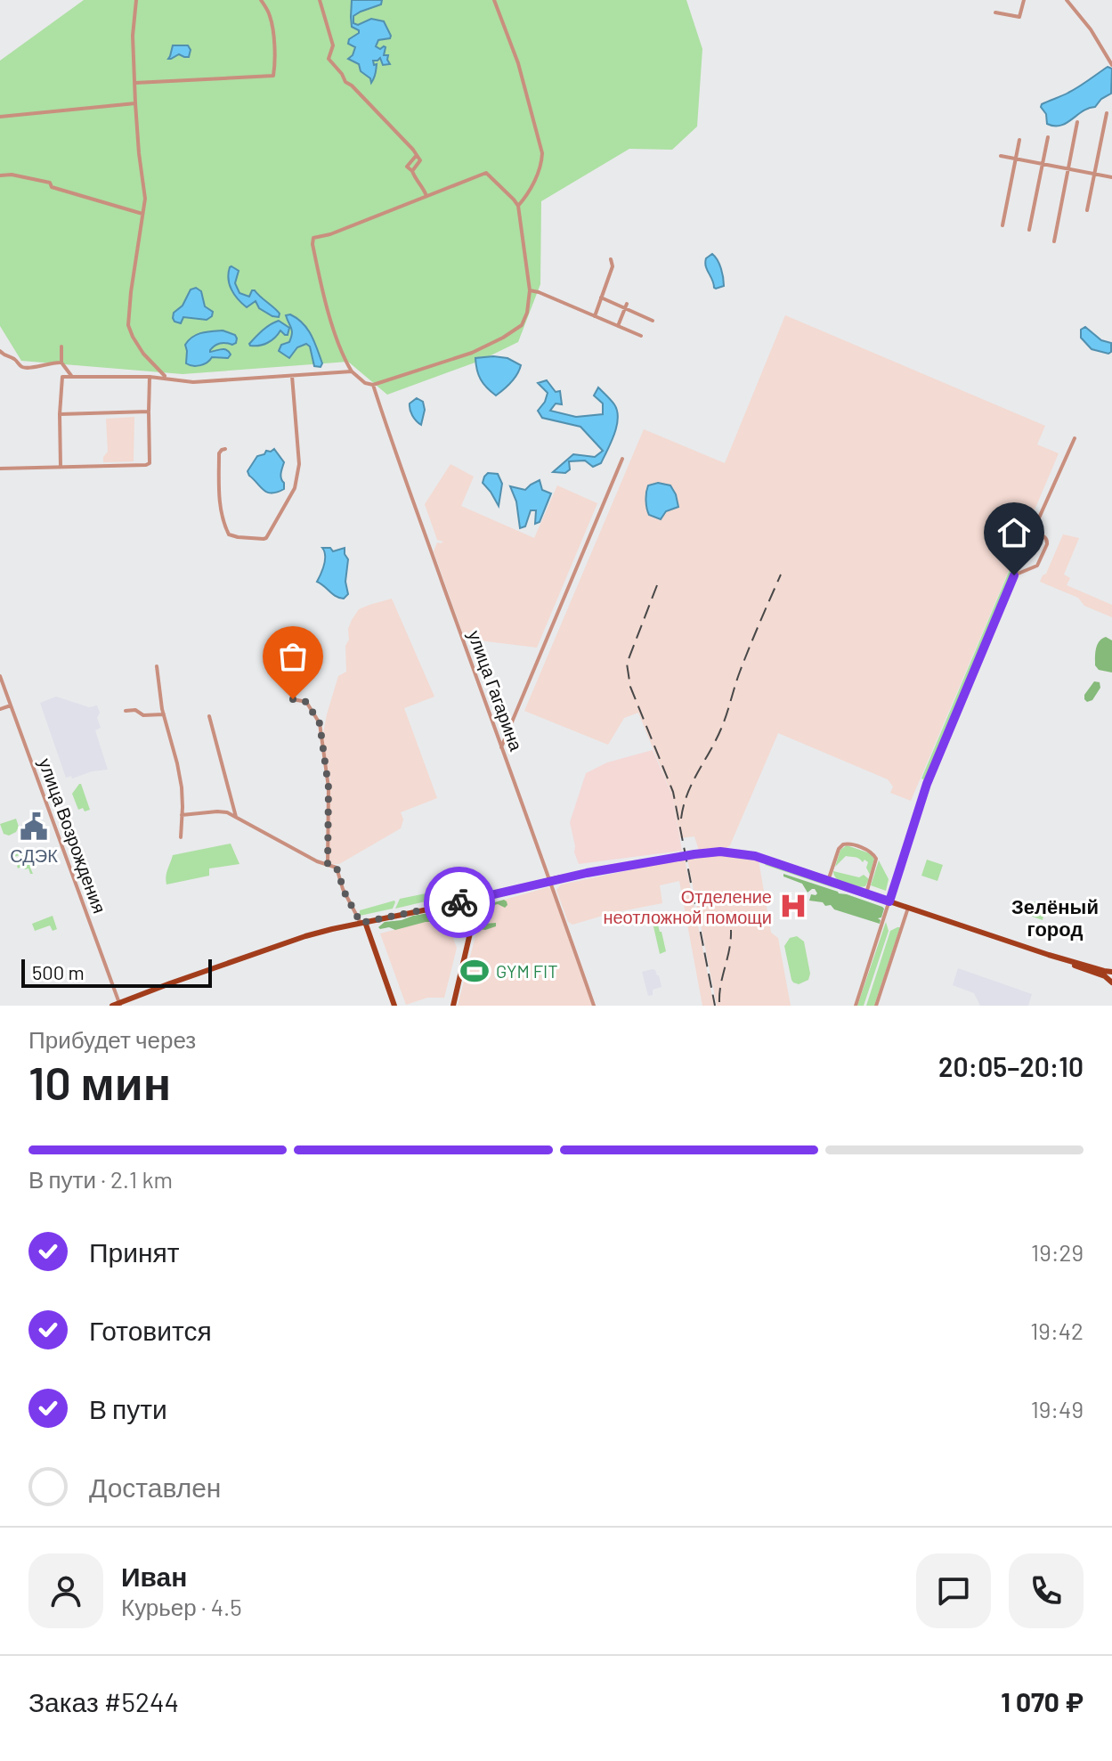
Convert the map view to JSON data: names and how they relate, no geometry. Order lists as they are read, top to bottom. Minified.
{"streets":{"street":["улица Гагарина","улица Возрождения"]},"districts":["Зелёный город"],"places":{"public building":["СДЭК"],"hospital":["Отделение неотложной помощи"],"sports":["GYM FIT"]},"scale_bar":"500 m","page":{"scale":"500 m","heading":["10 мин","Прибудет через","20:05–20:10"],"panel":["Иван","Курьер · 4.5","Заказ #5244","1 070 ₽"],"bar":"В пути · 2.1 km","list":[["Принят","19:29"],["Готовится","19:42"],["В пути","19:49"],"Доставлен"]}}
